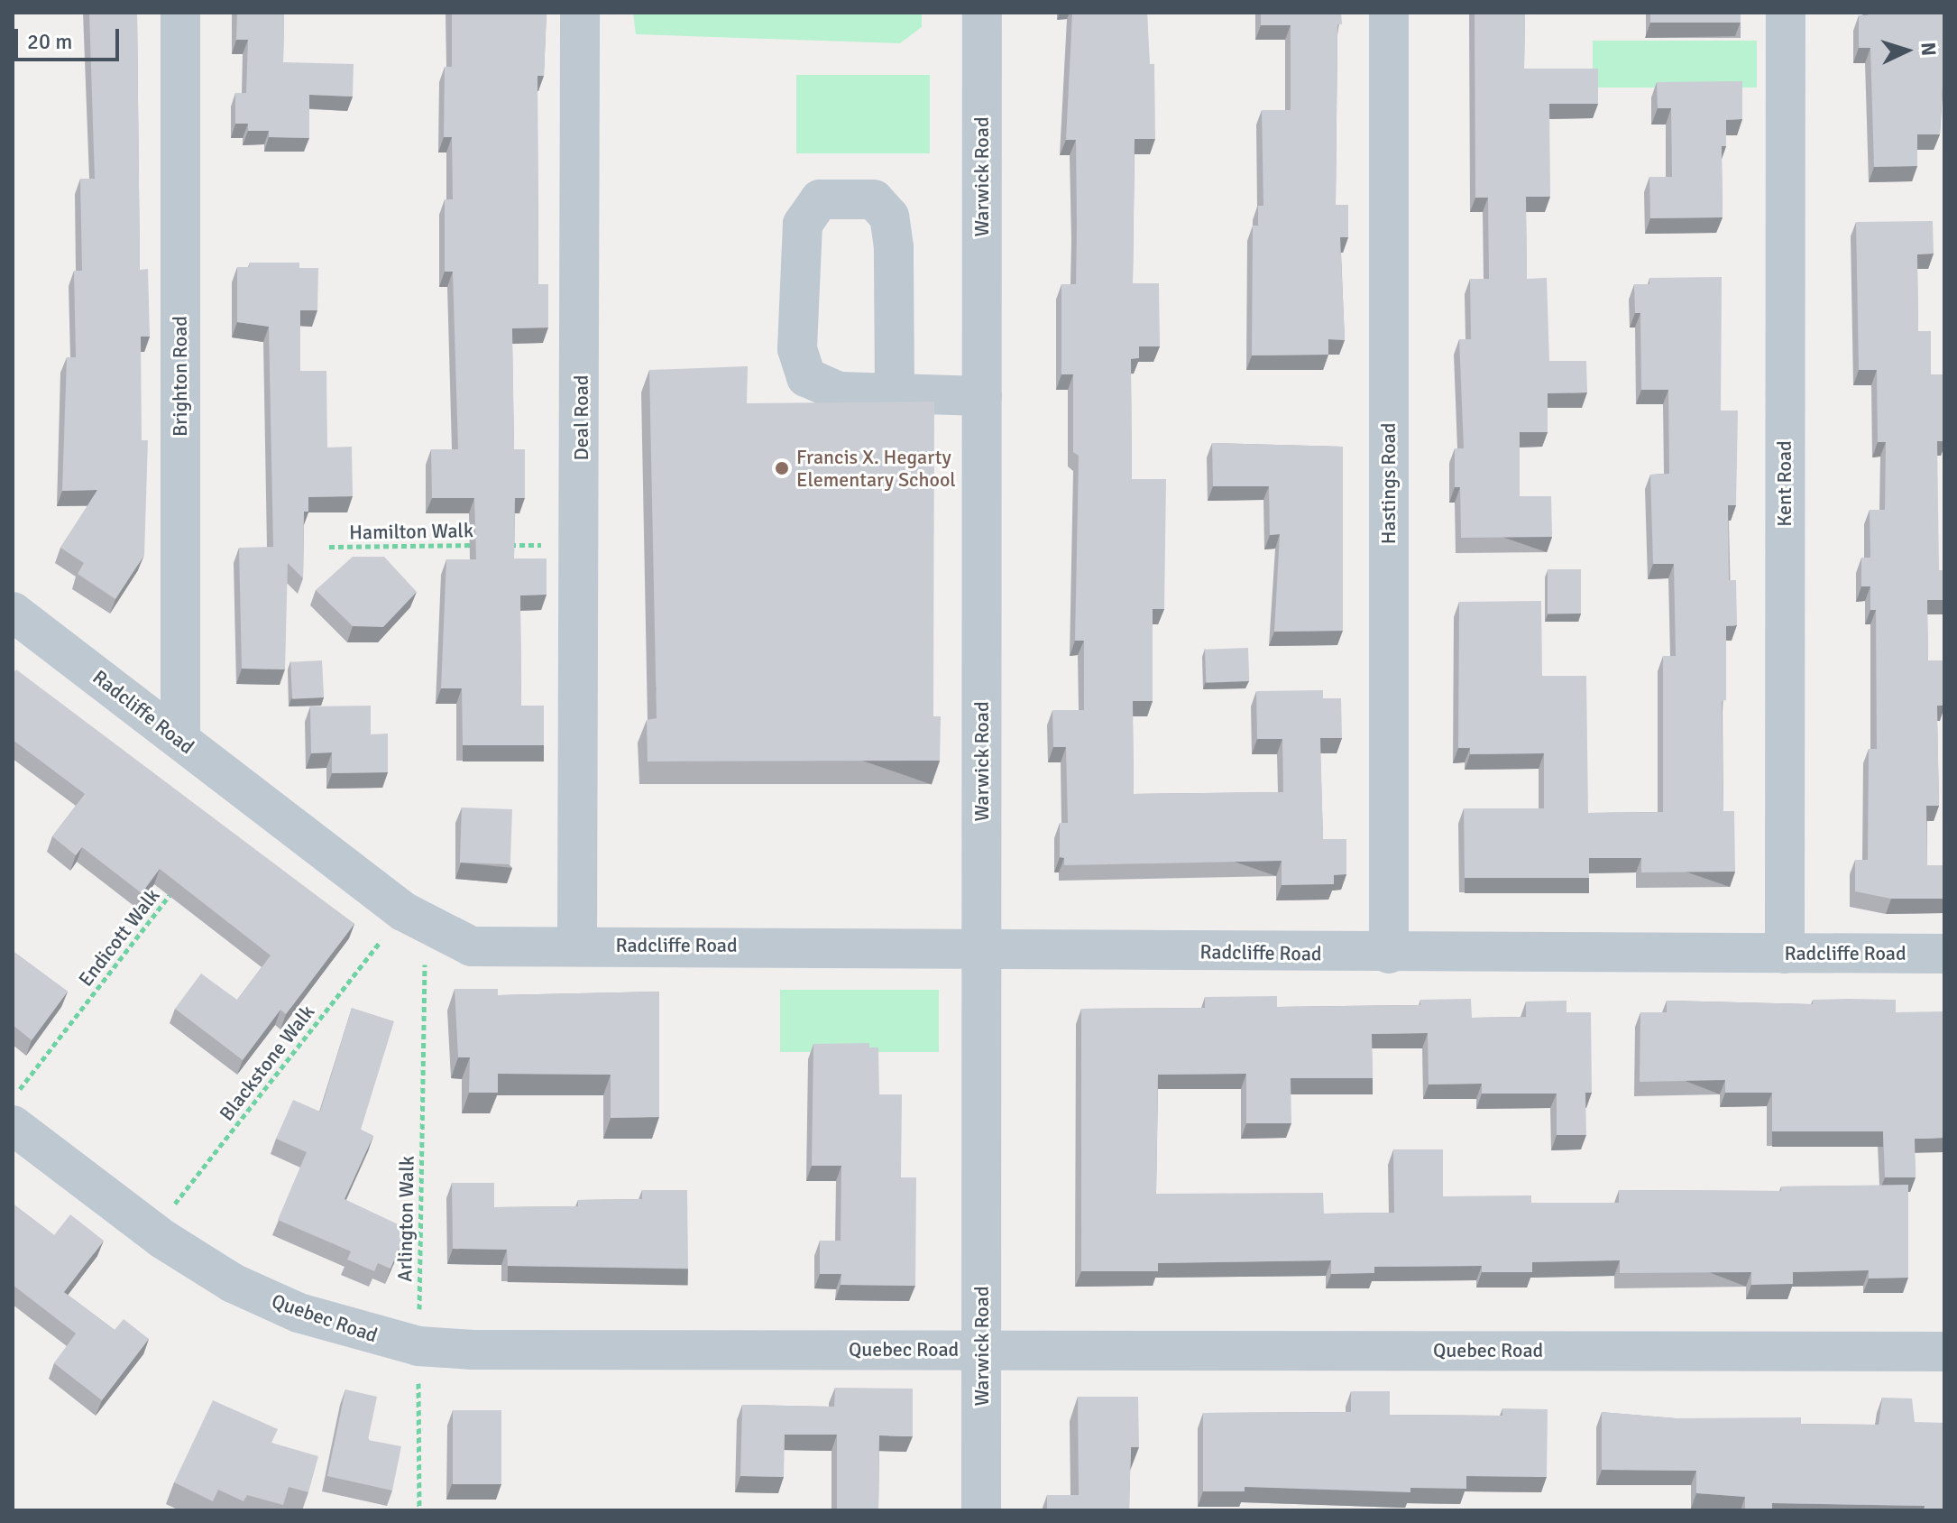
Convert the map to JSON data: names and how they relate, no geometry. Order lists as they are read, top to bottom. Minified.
{"streets":{"street":["Warwick Road","Brighton Road","Deal Road","Hastings Road","Kent Road","Radcliffe Road","Quebec Road"],"path":["Hamilton Walk","Endicott Walk","Blackstone Walk","Arlington Walk"]},"crossings":[["Warwick Road","Radcliffe Road"],["Warwick Road","Quebec Road"],["Brighton Road","Radcliffe Road"],["Deal Road","Hamilton Walk"],["Deal Road","Radcliffe Road"],["Hastings Road","Radcliffe Road"],["Kent Road","Radcliffe Road"],["Radcliffe Road","Blackstone Walk"],["Radcliffe Road","Arlington Walk"],["Blackstone Walk","Arlington Walk"],["Blackstone Walk","Quebec Road"],["Arlington Walk","Quebec Road"]],"places":["Francis X. Hegarty Elementary School"],"scale_bar":"20 m","north":"right"}
